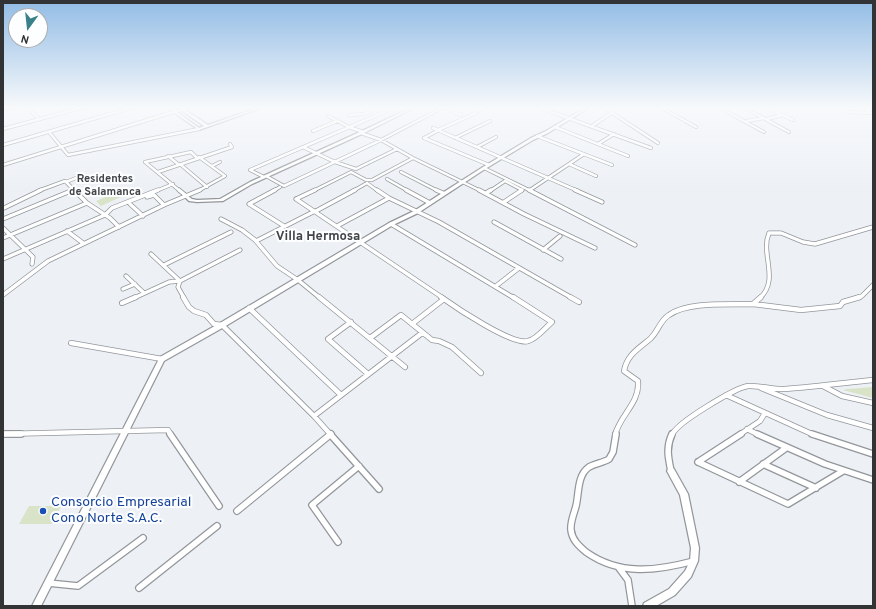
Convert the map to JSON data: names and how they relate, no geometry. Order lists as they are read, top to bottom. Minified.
{"districts":["Residentes de Salamanca","Villa Hermosa"],"places":["Consorcio Empresarial Cono Norte S.A.C."],"north":"bottom"}
